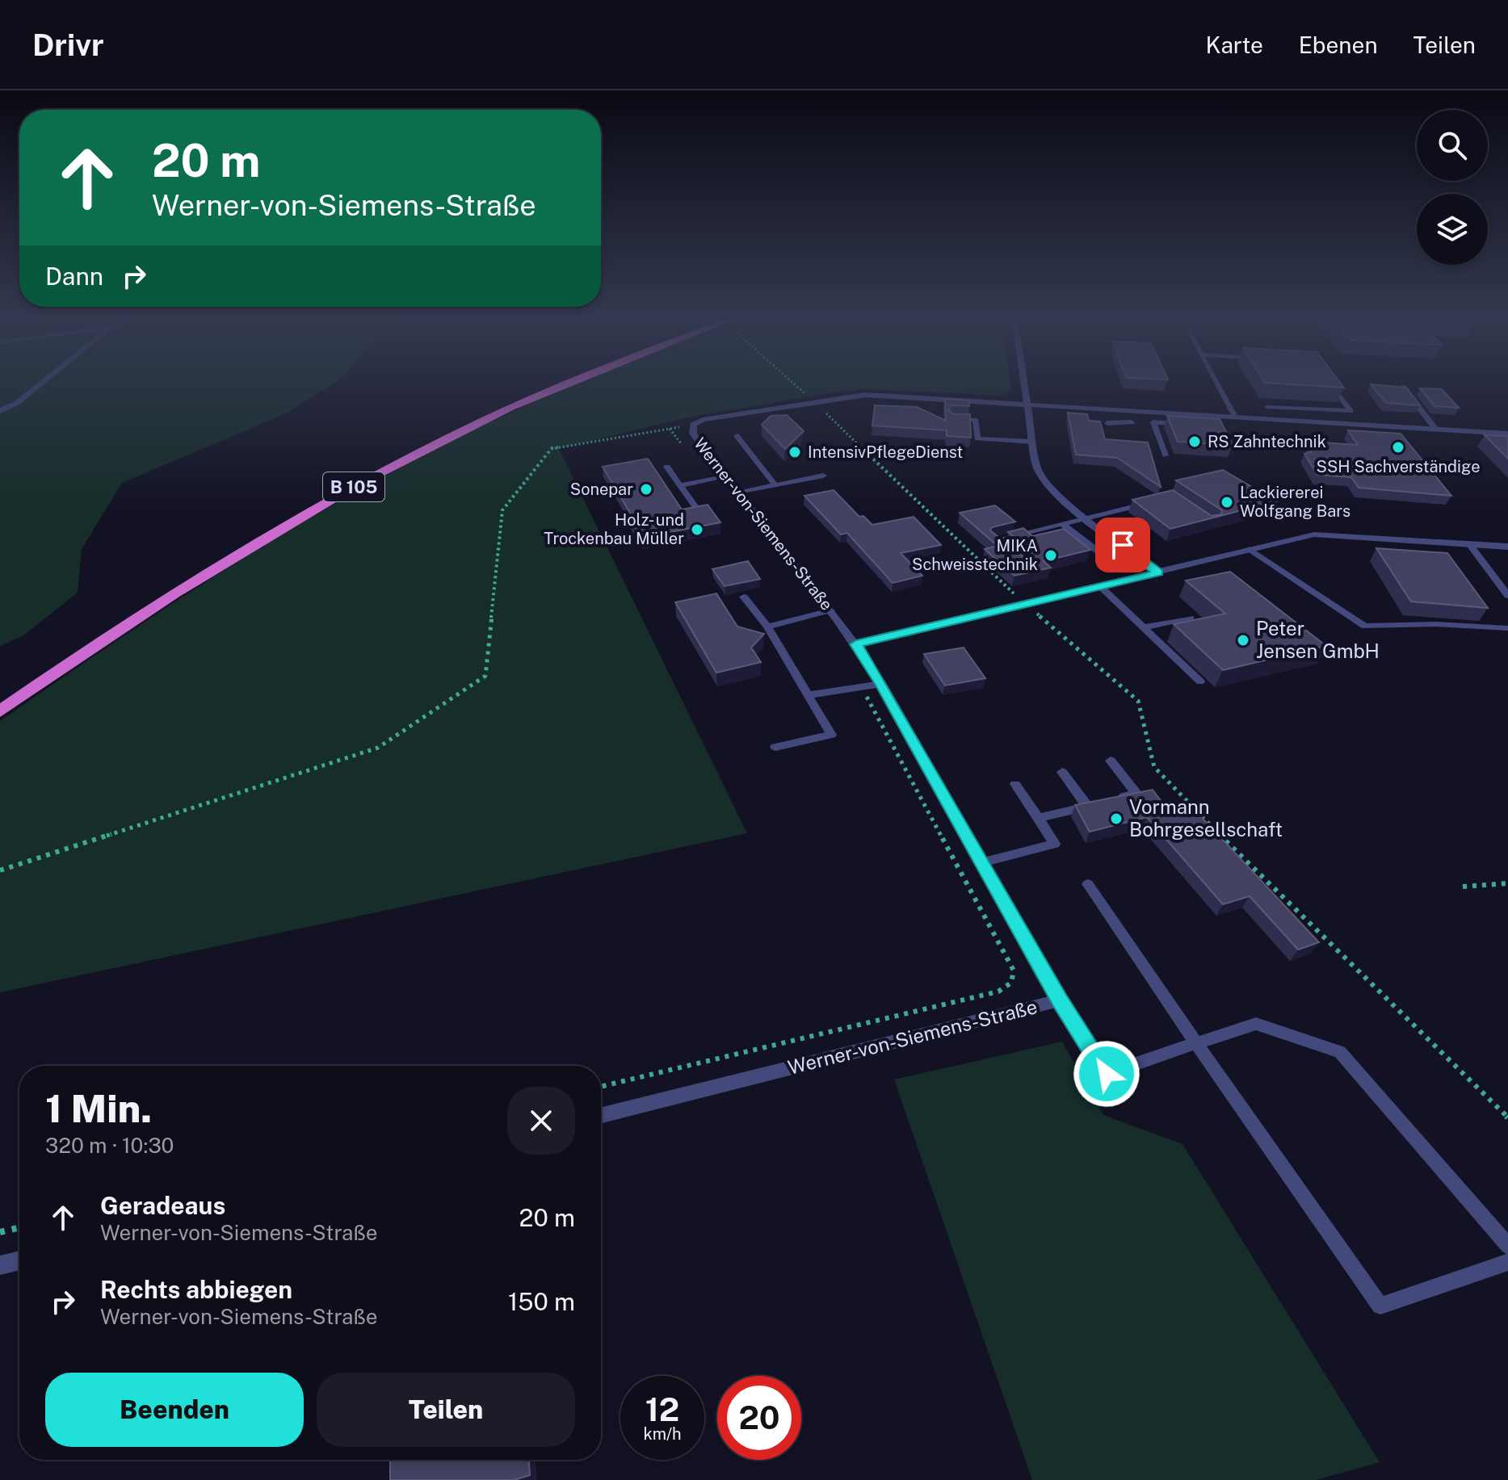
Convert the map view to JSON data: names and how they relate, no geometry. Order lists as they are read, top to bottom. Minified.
{"streets":{"highway":["B 105"],"street":["Werner-von-Siemens-Straße"]},"places":["RS Zahntechnik","SSH Sachverständige","IntensivPflegeDienst","Sonepar","Lackiererei Wolfgang Bars","Holz- und Trockenbau Müller","MIKA Schweisstechnik","Peter Jensen GmbH","Vormann Bohrgesellschaft"],"page":{"header":"Drivr","nav":["Karte","Ebenen","Teilen"],"turn":["20 m","Werner-von-Siemens-Straße"],"then":"Dann","heading":["1 Min.","320 m · 10:30"],"list":[{"name":"Geradeaus","note":"Werner-von-Siemens-Straße","value":"20 m"},{"name":"Rechts abbiegen","note":"Werner-von-Siemens-Straße","value":"150 m"}],"buttons":["Beenden","Teilen"],"speed":"12 km/h","limit":"20"}}
